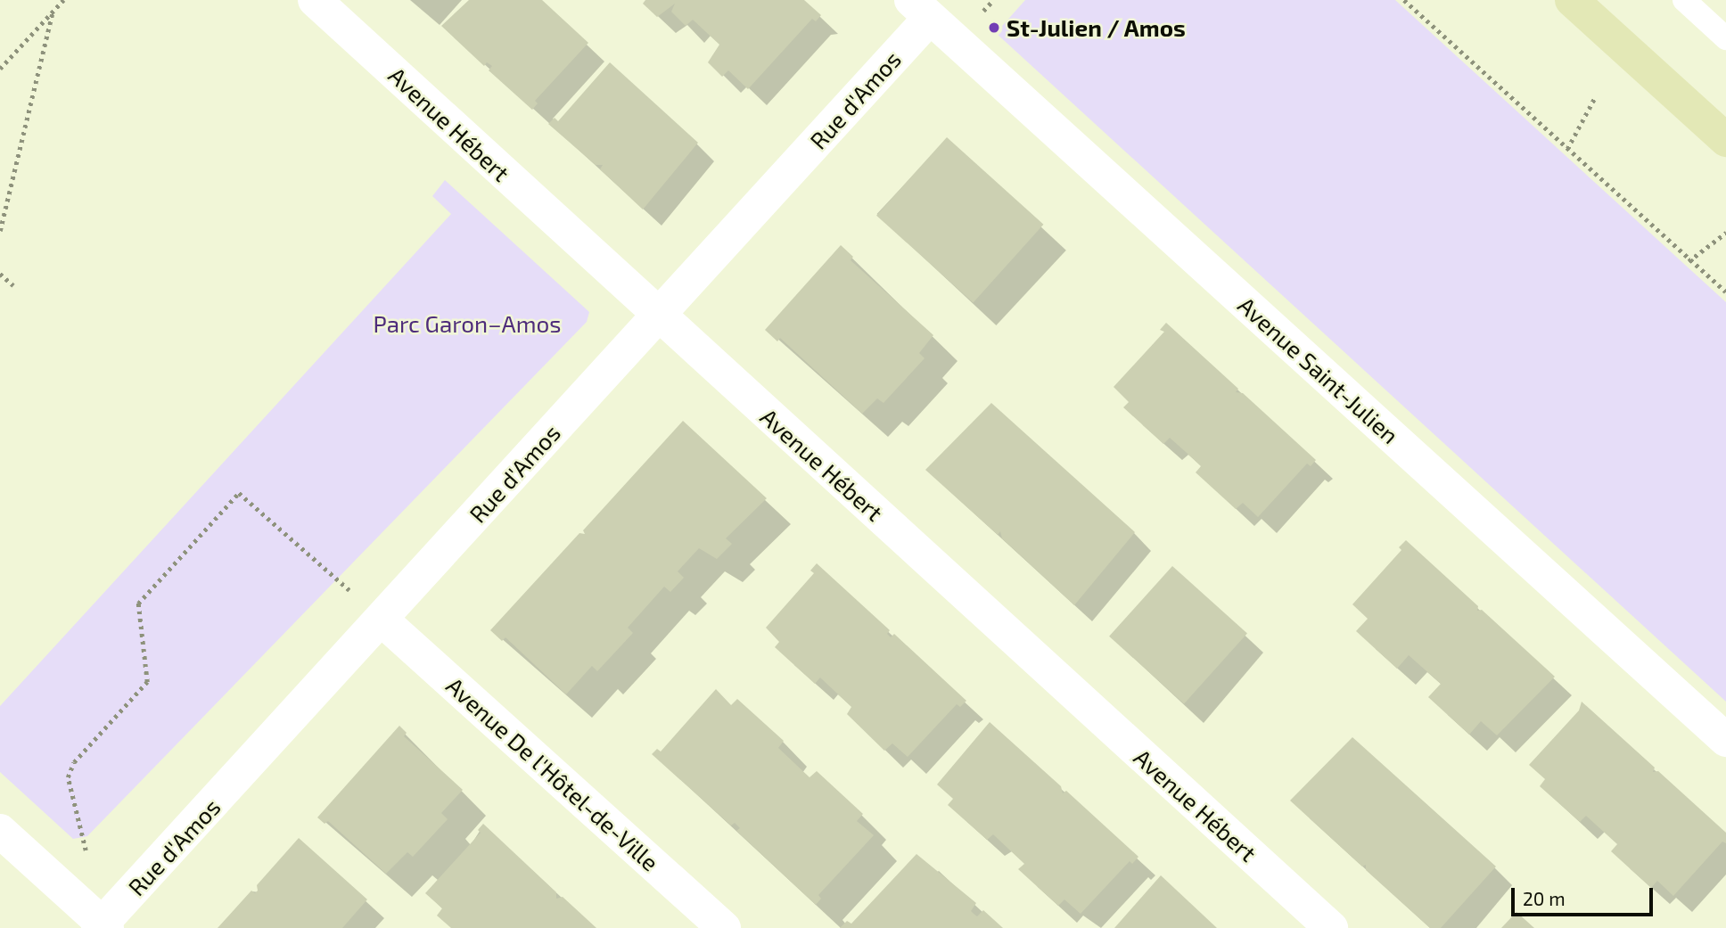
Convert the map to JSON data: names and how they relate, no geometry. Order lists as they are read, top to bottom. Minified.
{"streets":{"street":["Rue d'Amos","Avenue Hébert","Avenue Saint-Julien","Avenue De l'Hôtel-de-Ville"]},"crossings":[["Rue d'Amos","Avenue Hébert"],["Rue d'Amos","Avenue Saint-Julien"],["Rue d'Amos","Avenue De l'Hôtel-de-Ville"]],"parks":["Parc Garon–Amos"],"places":["St-Julien / Amos"],"scale_bar":"20 m"}
